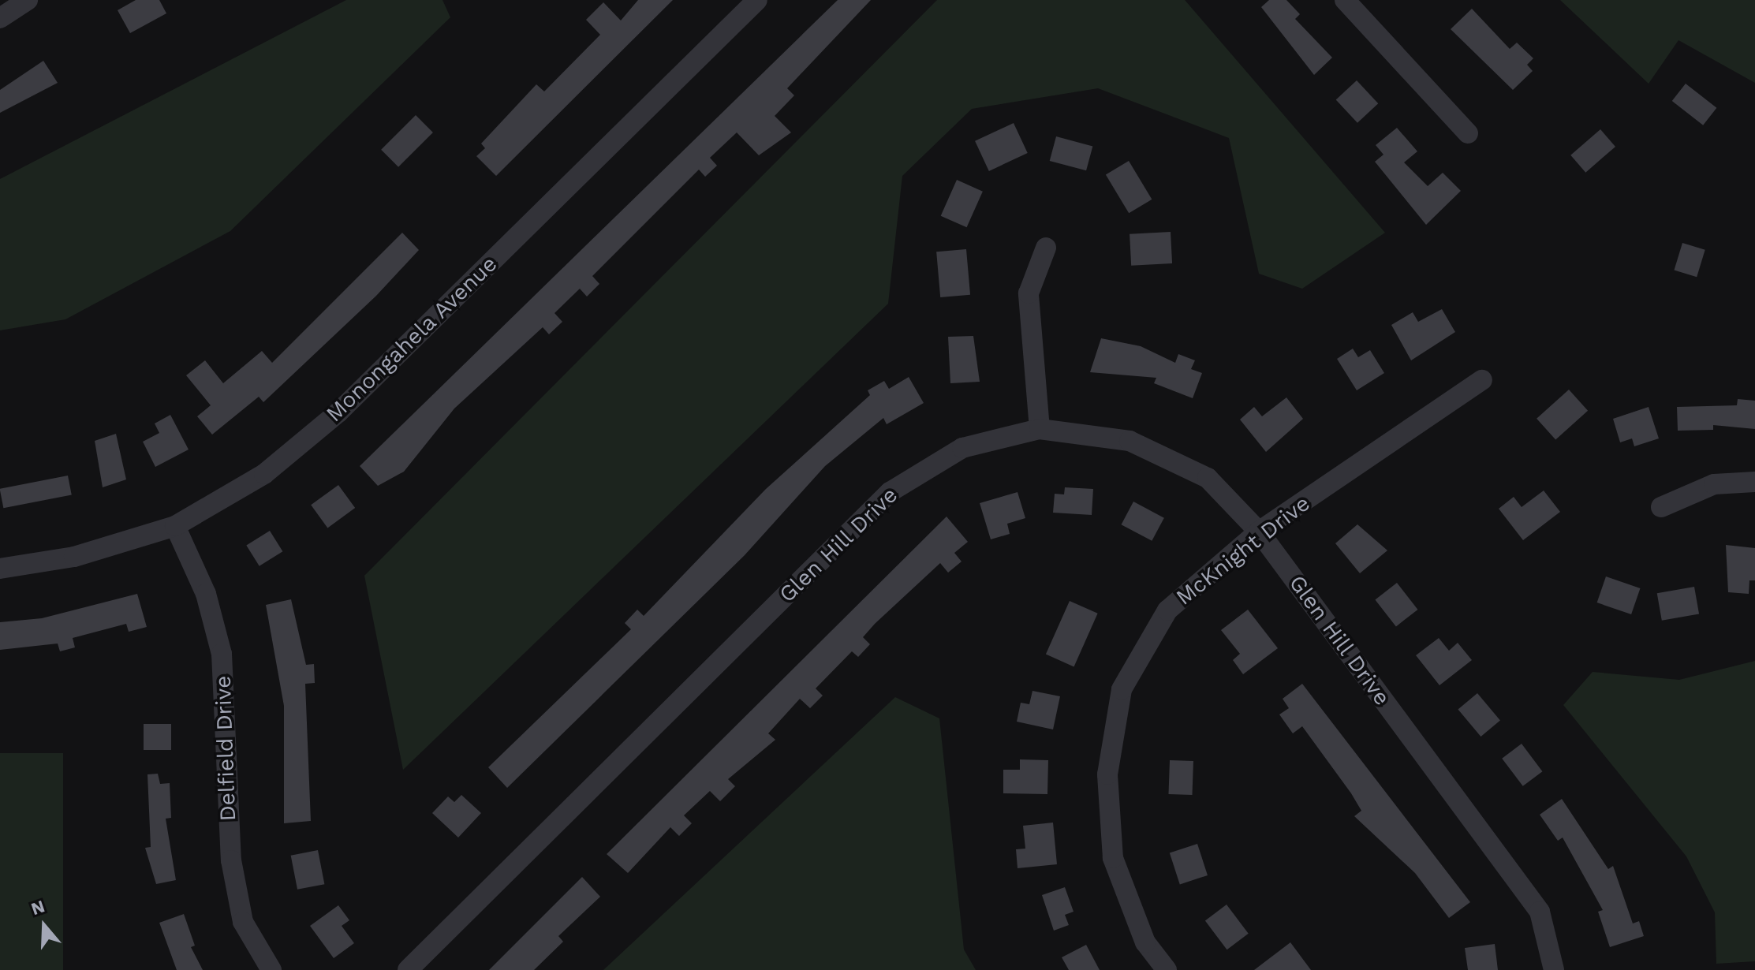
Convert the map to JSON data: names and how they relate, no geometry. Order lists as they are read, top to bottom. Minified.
{"streets":{"street":["Monongahela Avenue","Glen Hill Drive","McKnight Drive","Delfield Drive"]},"crossings":[["Monongahela Avenue","Delfield Drive"],["Glen Hill Drive","McKnight Drive"]],"north":"top"}
